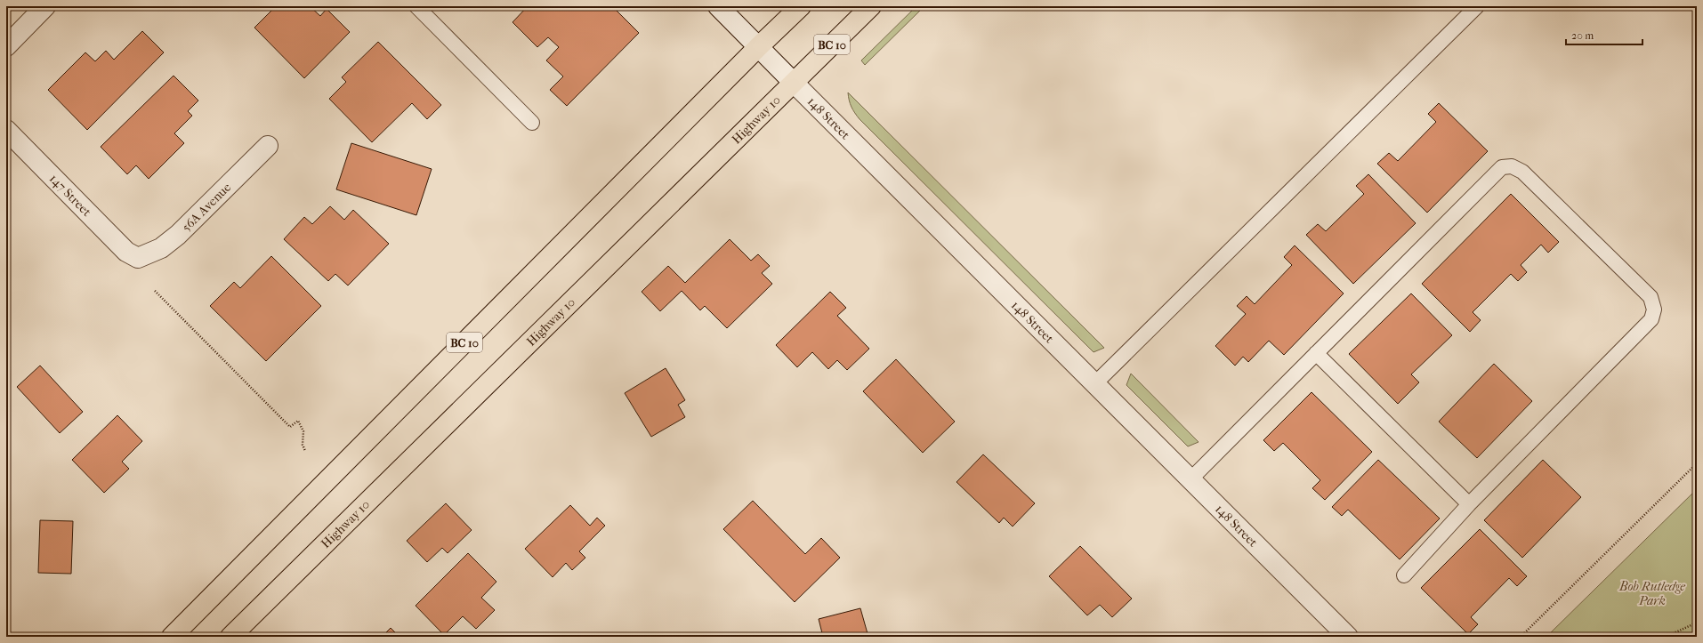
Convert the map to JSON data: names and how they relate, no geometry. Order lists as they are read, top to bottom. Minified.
{"streets":{"highway":["BC 10","Highway 10"],"street":["148 Street","147 Street","56A Avenue"]},"crossings":[["BC 10","148 Street"],["148 Street","Highway 10"],["147 Street","56A Avenue"]],"parks":["Bob Rutledge Park"],"scale_bar":"20 m"}
